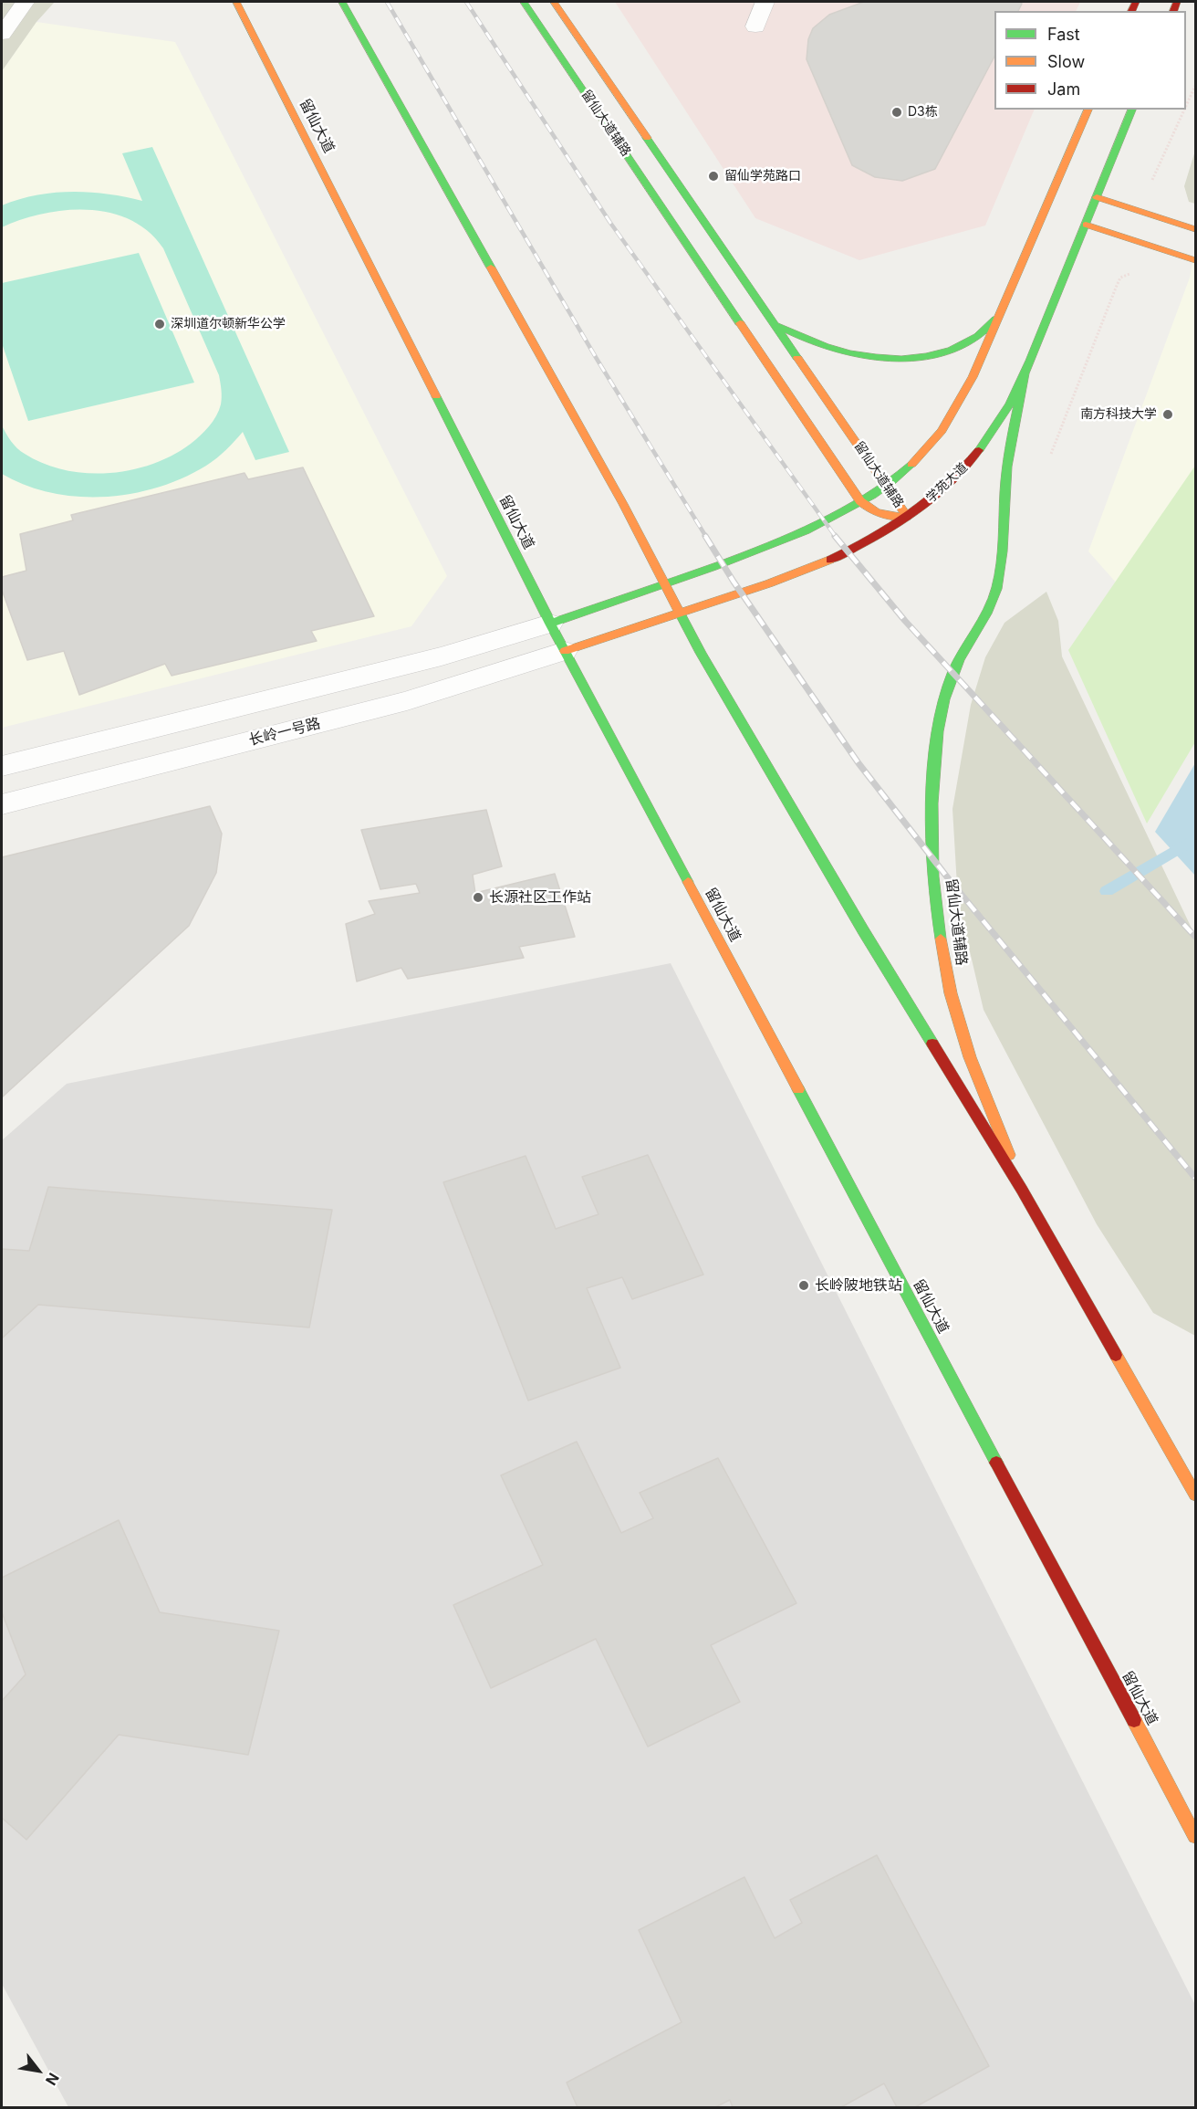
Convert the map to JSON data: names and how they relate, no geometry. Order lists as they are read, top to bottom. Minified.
{"streets":{"main road":["留仙大道辅路","留仙大道","学苑大道"],"street":["长岭一号路"]},"crossings":[["留仙大道辅路","学苑大道"],["留仙大道","学苑大道"],["留仙大道","长岭一号路"],["学苑大道","长岭一号路"]],"places":["D3栋","留仙学苑路口","深圳道尔顿新华公学","南方科技大学","长源社区工作站","长岭陂地铁站"],"legend":["Fast","Slow","Jam"],"north":"bottom right"}
